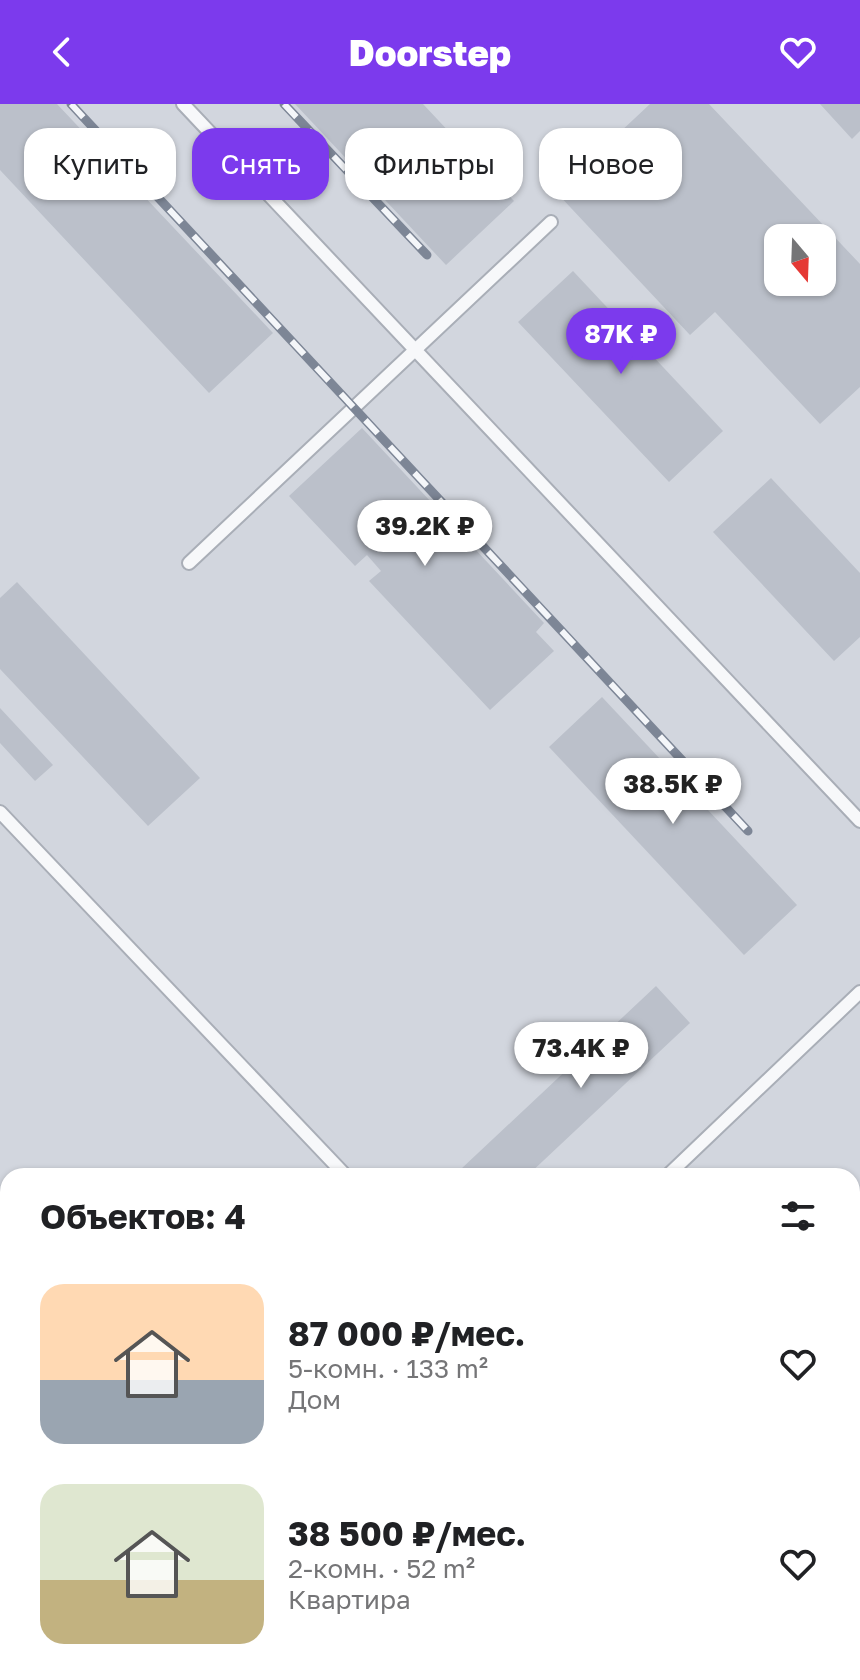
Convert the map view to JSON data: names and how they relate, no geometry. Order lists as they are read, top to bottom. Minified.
{"north":"bottom","page":{"header":"Doorstep","chip":["Купить","Снять","Фильтры","Новое"],"price":["87K ₽","39.2K ₽","38.5K ₽","73.4K ₽"],"heading":"Объектов: 4","list":[{"name":"87 000 ₽/мес.","note":"5-комн. · 133 m² · Дом"},{"name":"38 500 ₽/мес.","note":"2-комн. · 52 m² · Квартира"}]}}
